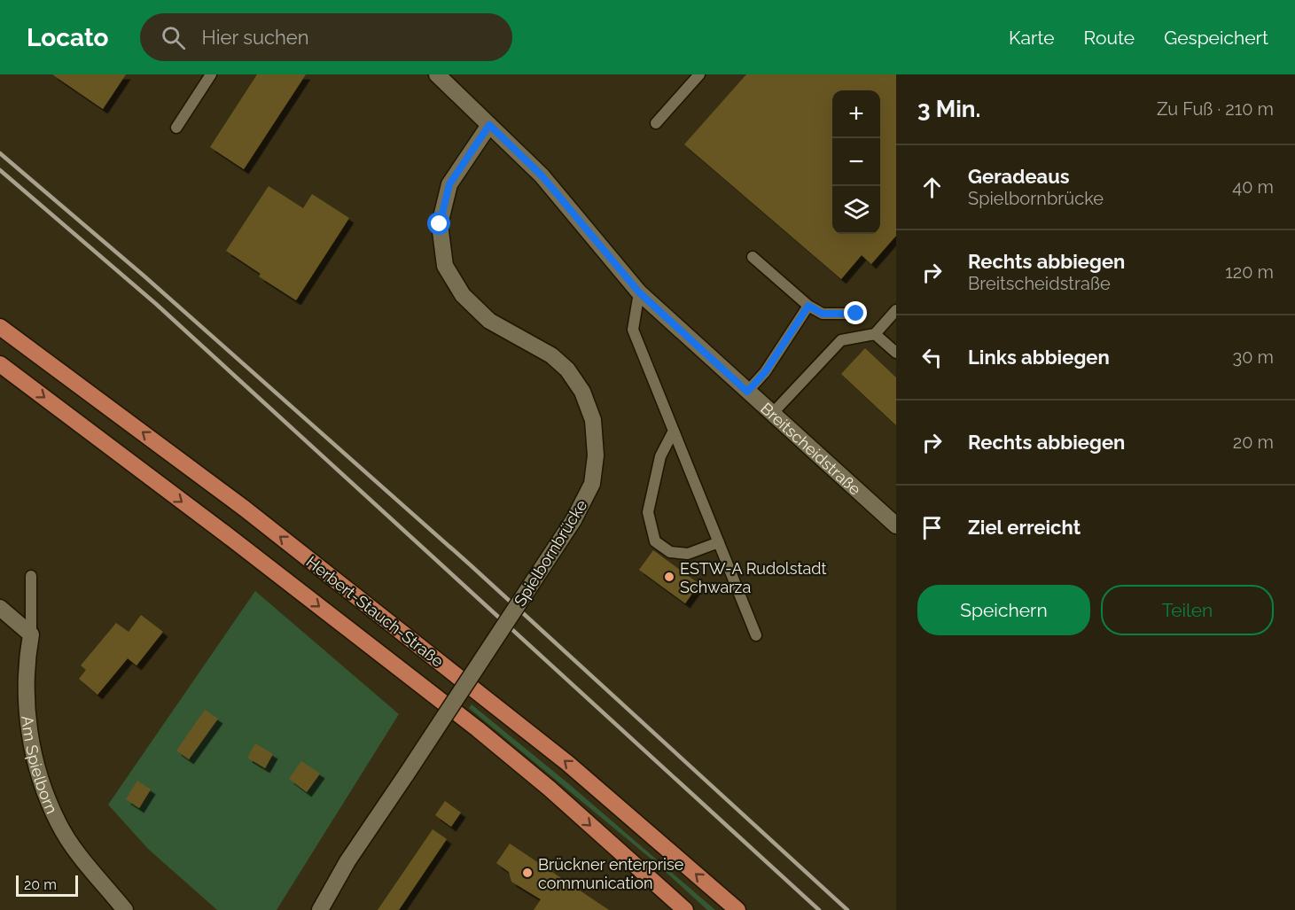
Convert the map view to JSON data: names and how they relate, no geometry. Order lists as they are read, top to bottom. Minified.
{"streets":{"main road":["Herbert-Stauch-Straße"],"street":["Breitscheidstraße","Spielbornbrücke","Am Spielborn"]},"crossings":[["Breitscheidstraße","Spielbornbrücke"]],"places":["ESTW-A Rudolstadt Schwarza","Brückner enterprise communication"],"scale_bar":"20 m","page":{"header":"Locato","search":"Hier suchen","nav":["Karte","Route","Gespeichert"],"heading":["3 Min.","Zu Fuß · 210 m"],"map_buttons":["+","−"],"list":[["Geradeaus","Spielbornbrücke","40 m"],["Rechts abbiegen","Breitscheidstraße","120 m"],["Links abbiegen","30 m"],["Rechts abbiegen","20 m"],"Ziel erreicht"],"buttons":["Speichern","Teilen"],"scale":"20 m"}}
